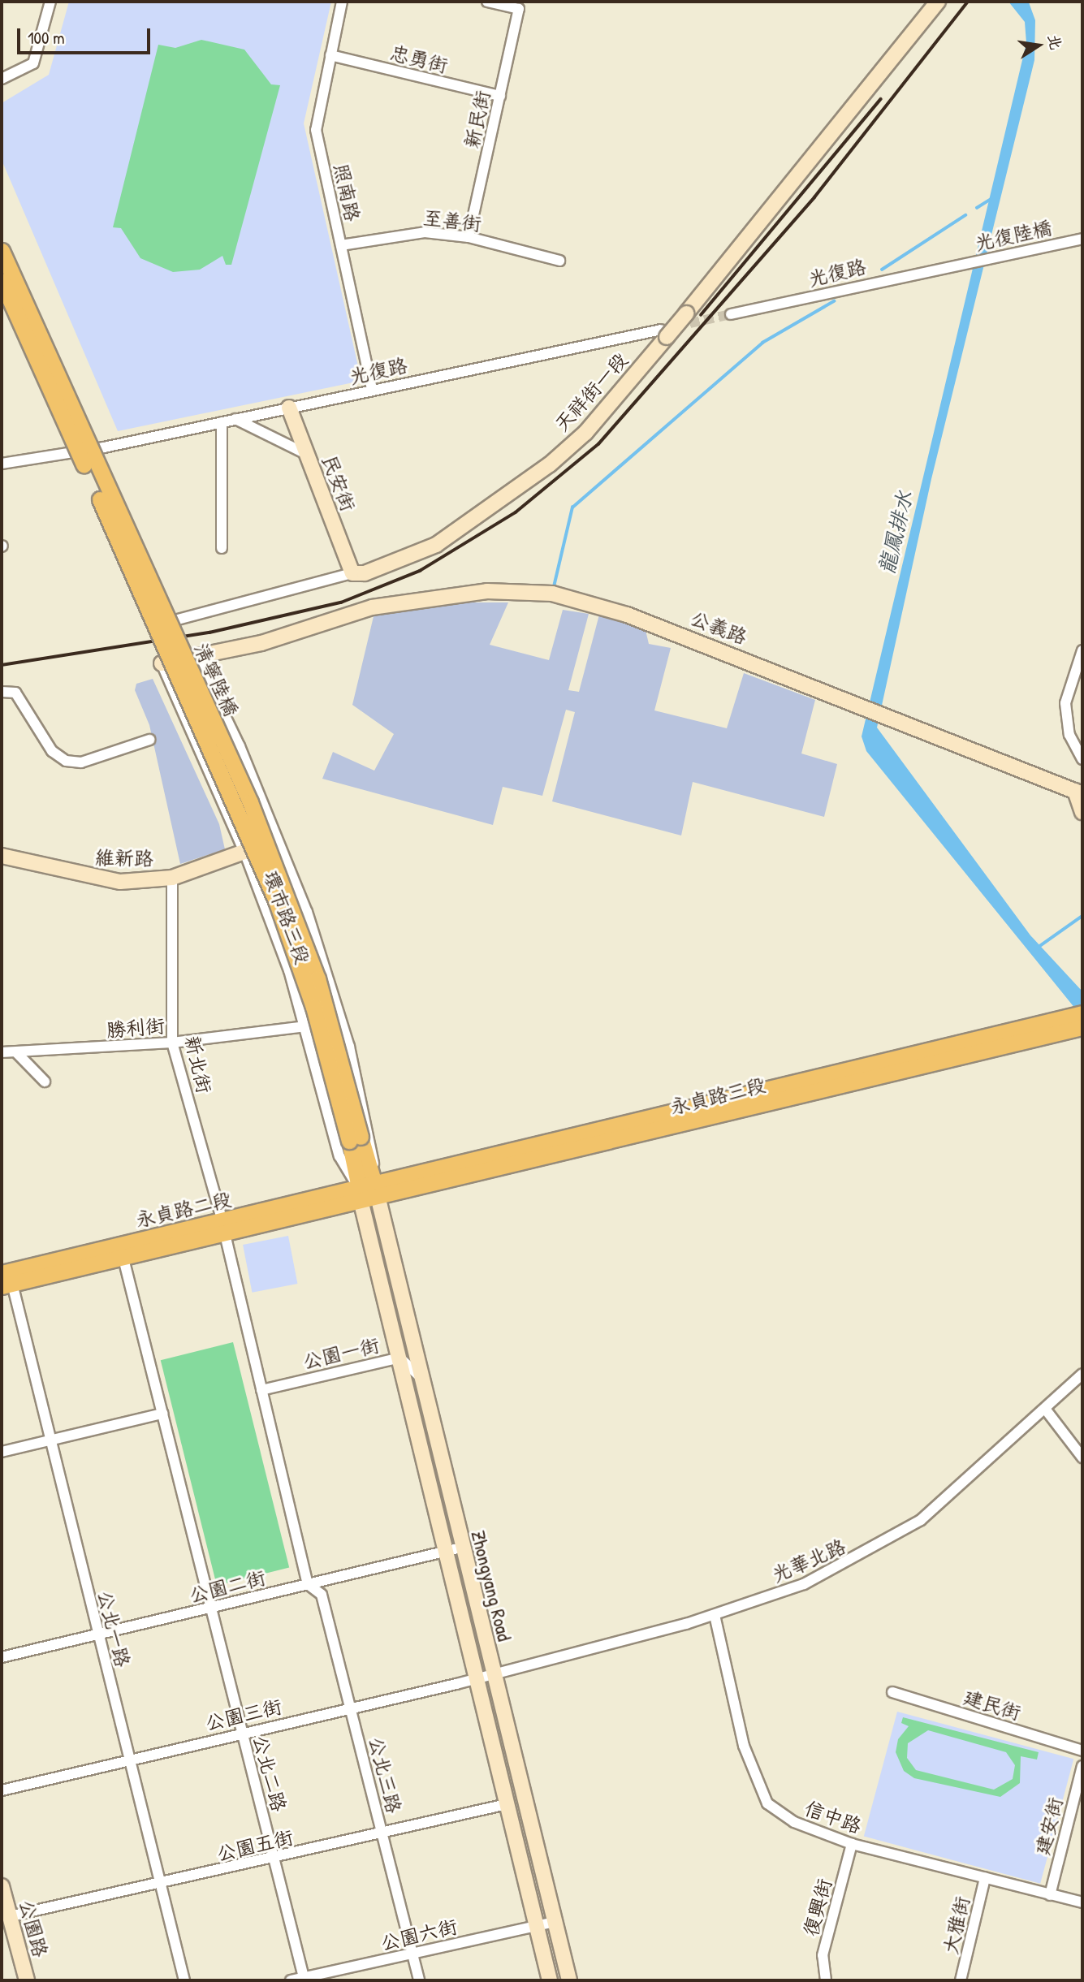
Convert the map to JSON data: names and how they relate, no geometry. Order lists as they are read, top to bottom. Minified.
{"streets":{"main road":["清寧陸橋","永貞路三段","永貞路二段"],"street":["忠勇街","新民街","照南路","至善街","光復陸橋","光復路","天祥街一段","民安街","公義路","維新路","環市路三段","勝利街","新北街","公園一街","光華北路","Zhongyang Road","公園二街","公北一路","建民街","公園三街","公北二路","公北三路","信中路","建安街","公園五街","復興街","大雅街","公園路","公園六街"]},"crossings":[["忠勇街","新民街"],["忠勇街","照南路"],["新民街","至善街"],["照南路","至善街"],["照南路","光復路"],["光復陸橋","光復路"],["光復路","天祥街一段"],["光復路","民安街"],["天祥街一段","民安街"],["公義路","環市路三段"],["維新路","環市路三段"],["維新路","新北街"],["環市路三段","勝利街"],["環市路三段","永貞路三段"],["環市路三段","永貞路二段"],["環市路三段","Zhongyang Road"],["勝利街","新北街"],["新北街","永貞路二段"],["新北街","公園一街"],["新北街","公園二街"],["新北街","公北三路"],["永貞路三段","永貞路二段"],["永貞路三段","Zhongyang Road"],["永貞路二段","Zhongyang Road"],["永貞路二段","公北一路"],["永貞路二段","公北二路"],["公園一街","Zhongyang Road"],["光華北路","Zhongyang Road"],["光華北路","公園三街"],["光華北路","信中路"],["Zhongyang Road","公園二街"],["Zhongyang Road","公園三街"],["Zhongyang Road","公園五街"],["Zhongyang Road","公園六街"],["公園二街","公北一路"],["公園二街","公北二路"],["公園二街","公北三路"],["公北一路","公園三街"],["公北一路","公園五街"],["公園三街","公北二路"],["公園三街","公北三路"],["公北二路","公園五街"],["公北二路","公園六街"],["公北三路","公園五街"],["公北三路","公園六街"],["信中路","建安街"],["信中路","復興街"],["信中路","大雅街"],["公園五街","公園路"]],"water":["龍鳳排水"],"scale_bar":"100 m","north":"right"}
